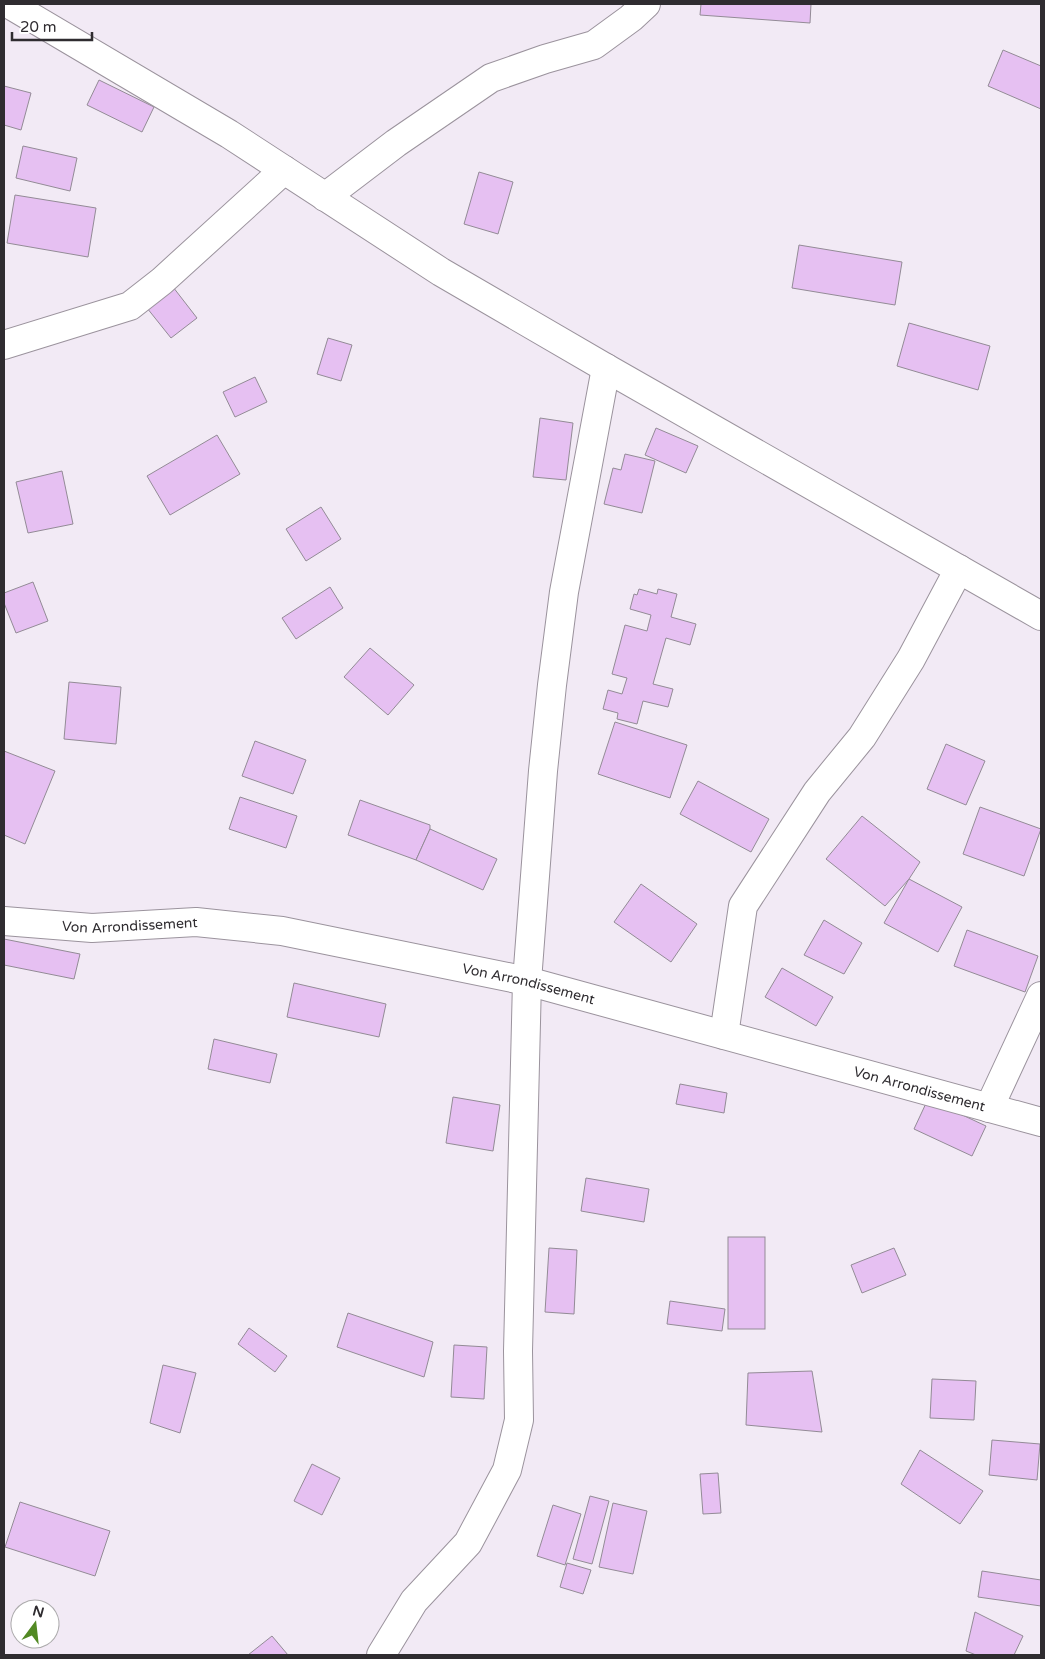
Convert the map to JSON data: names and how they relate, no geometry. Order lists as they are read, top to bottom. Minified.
{"streets":{"street":["Von Arrondissement"]},"scale_bar":"20 m","north":"top"}
